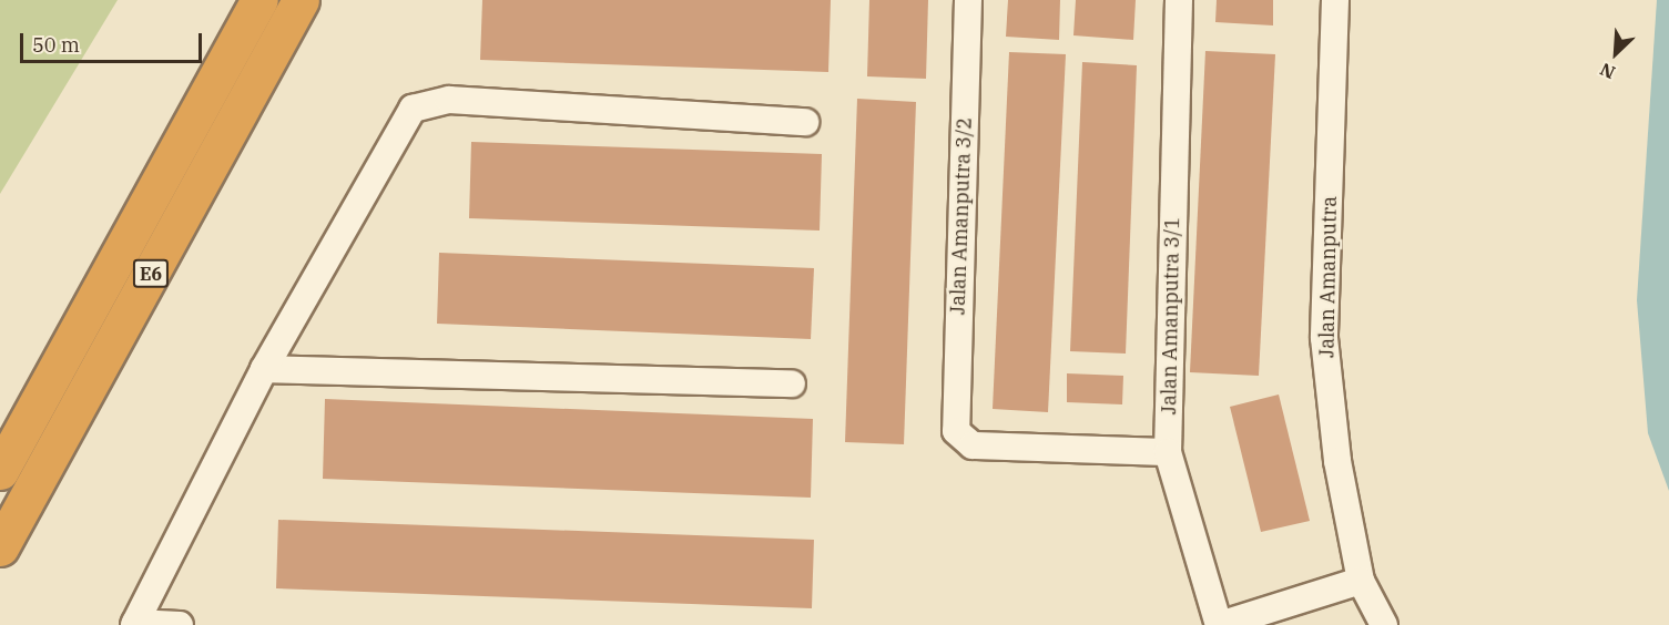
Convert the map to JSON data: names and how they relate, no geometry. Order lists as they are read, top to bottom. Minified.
{"streets":{"highway":["E6"],"street":["Jalan Amanputra 3/2","Jalan Amanputra","Jalan Amanputra 3/1"]},"crossings":[["Jalan Amanputra 3/2","Jalan Amanputra 3/1"]],"scale_bar":"50 m","north":"bottom left"}
